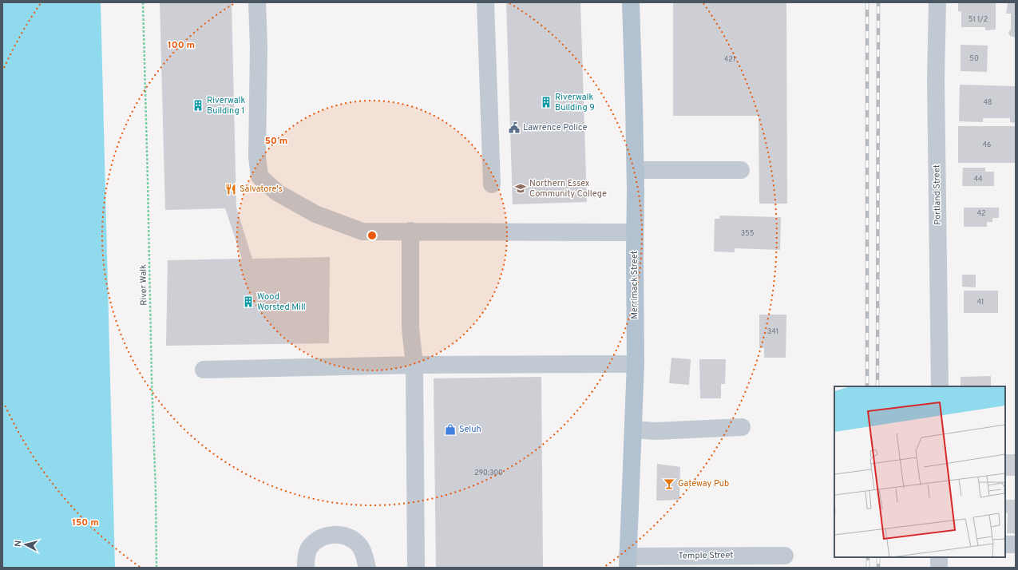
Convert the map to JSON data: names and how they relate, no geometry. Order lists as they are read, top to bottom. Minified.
{"streets":{"main road":["Merrimack Street"],"street":["Portland Street","Temple Street"],"path":["River Walk"]},"crossings":[["Merrimack Street","Temple Street"]],"places":{"building":["Riverwalk Building 9","Riverwalk Building 1","Wood Worsted Mill"],"public building":["Lawrence Police"],"school or university":["Northern Essex Community College"],"restaurant":["Salvatore's"],"shop":["Seluh"],"bar":["Gateway Pub"]},"house_numbers":["51 1/2","50","421","48","46","44","42","355","41","341","290;300"],"north":"left","rings":["100 m","50 m","150 m"]}
